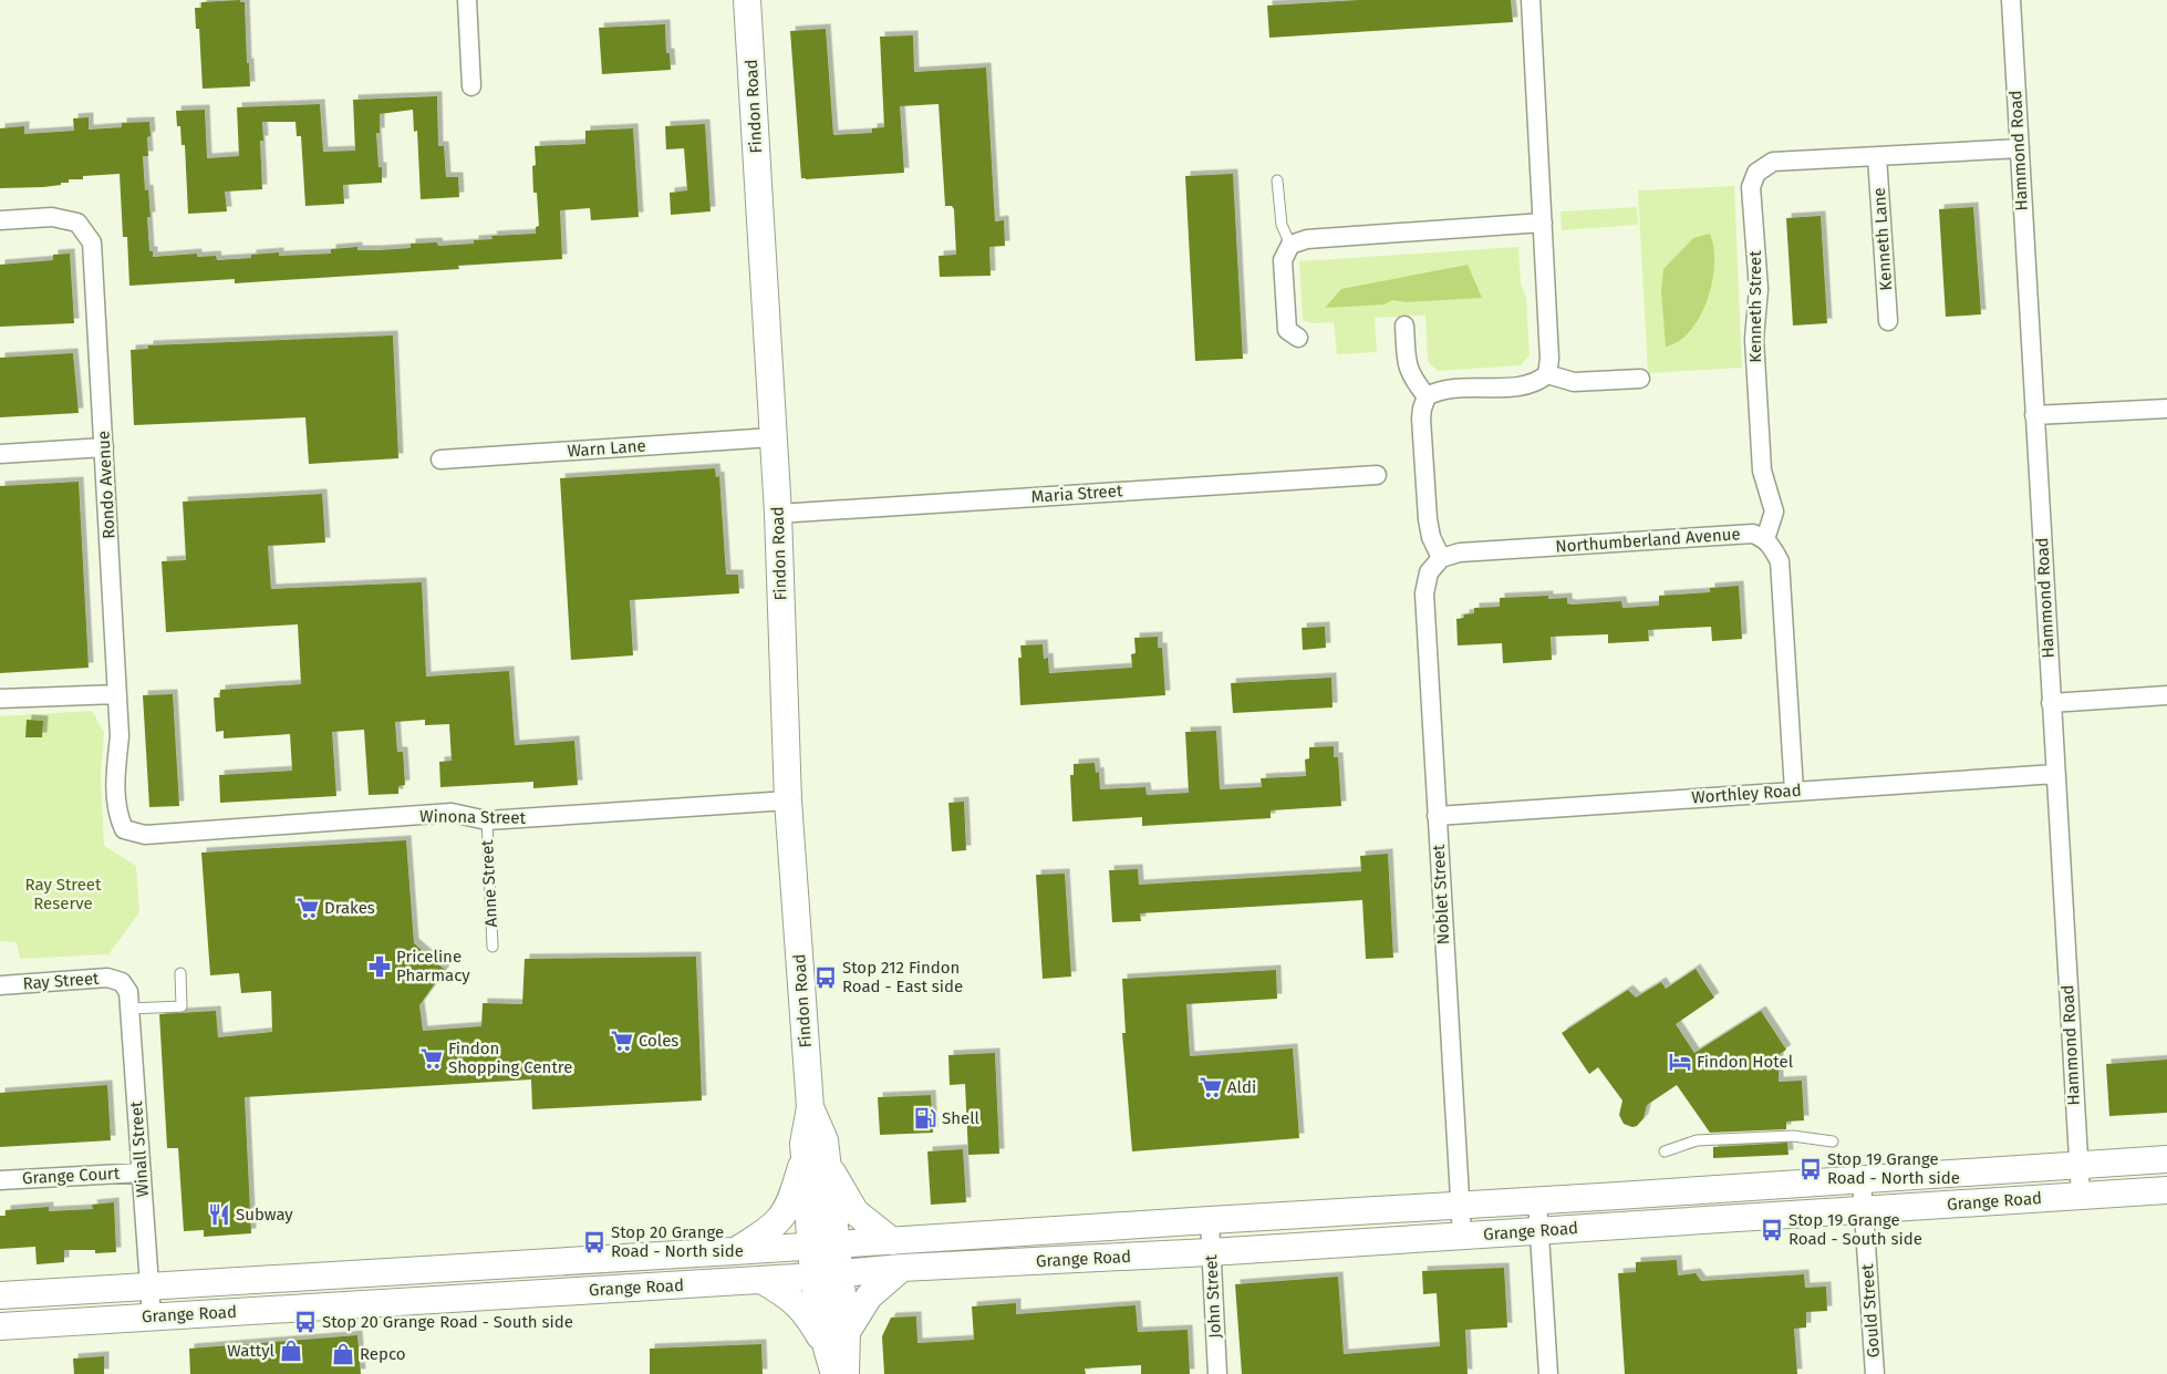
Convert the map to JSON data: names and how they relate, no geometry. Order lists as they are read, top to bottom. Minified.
{"streets":{"main road":["Findon Road","Grange Road"],"street":["Hammond Road","Kenneth Lane","Kenneth Street","Warn Lane","Rondo Avenue","Maria Street","Northumberland Avenue","Worthley Road","Winona Street","Noblet Street","Ray Street","Winall Street","Grange Court","John Street","Gould Street"],"lane":["Anne Street"]},"crossings":[["Findon Road","Warn Lane"],["Findon Road","Maria Street"],["Findon Road","Winona Street"],["Findon Road","Grange Road"],["Hammond Road","Kenneth Street"],["Hammond Road","Worthley Road"],["Hammond Road","Grange Road"],["Kenneth Lane","Kenneth Street"],["Kenneth Street","Northumberland Avenue"],["Rondo Avenue","Winona Street"],["Northumberland Avenue","Worthley Road"],["Northumberland Avenue","Noblet Street"],["Worthley Road","Noblet Street"],["Winona Street","Anne Street"],["Noblet Street","Grange Road"],["Ray Street","Winall Street"],["Winall Street","Grange Court"],["Winall Street","Grange Road"],["Grange Road","John Street"],["Grange Road","Gould Street"]],"parks":["Ray Street Reserve"],"places":{"supermarket":["Drakes","Coles","Findon Shopping Centre","Aldi"],"pharmacy":["Priceline Pharmacy"],"bus stop":["Stop 212 Findon Road - East side","Stop 19 Grange Road - North side","Stop 19 Grange Road - South side","Stop 20 Grange Road - North side","Stop 20 Grange Road - South side"],"hotel":["Findon Hotel"],"fuel station":["Shell"],"restaurant":["Subway"],"shop":["Wattyl","Repco"]}}
